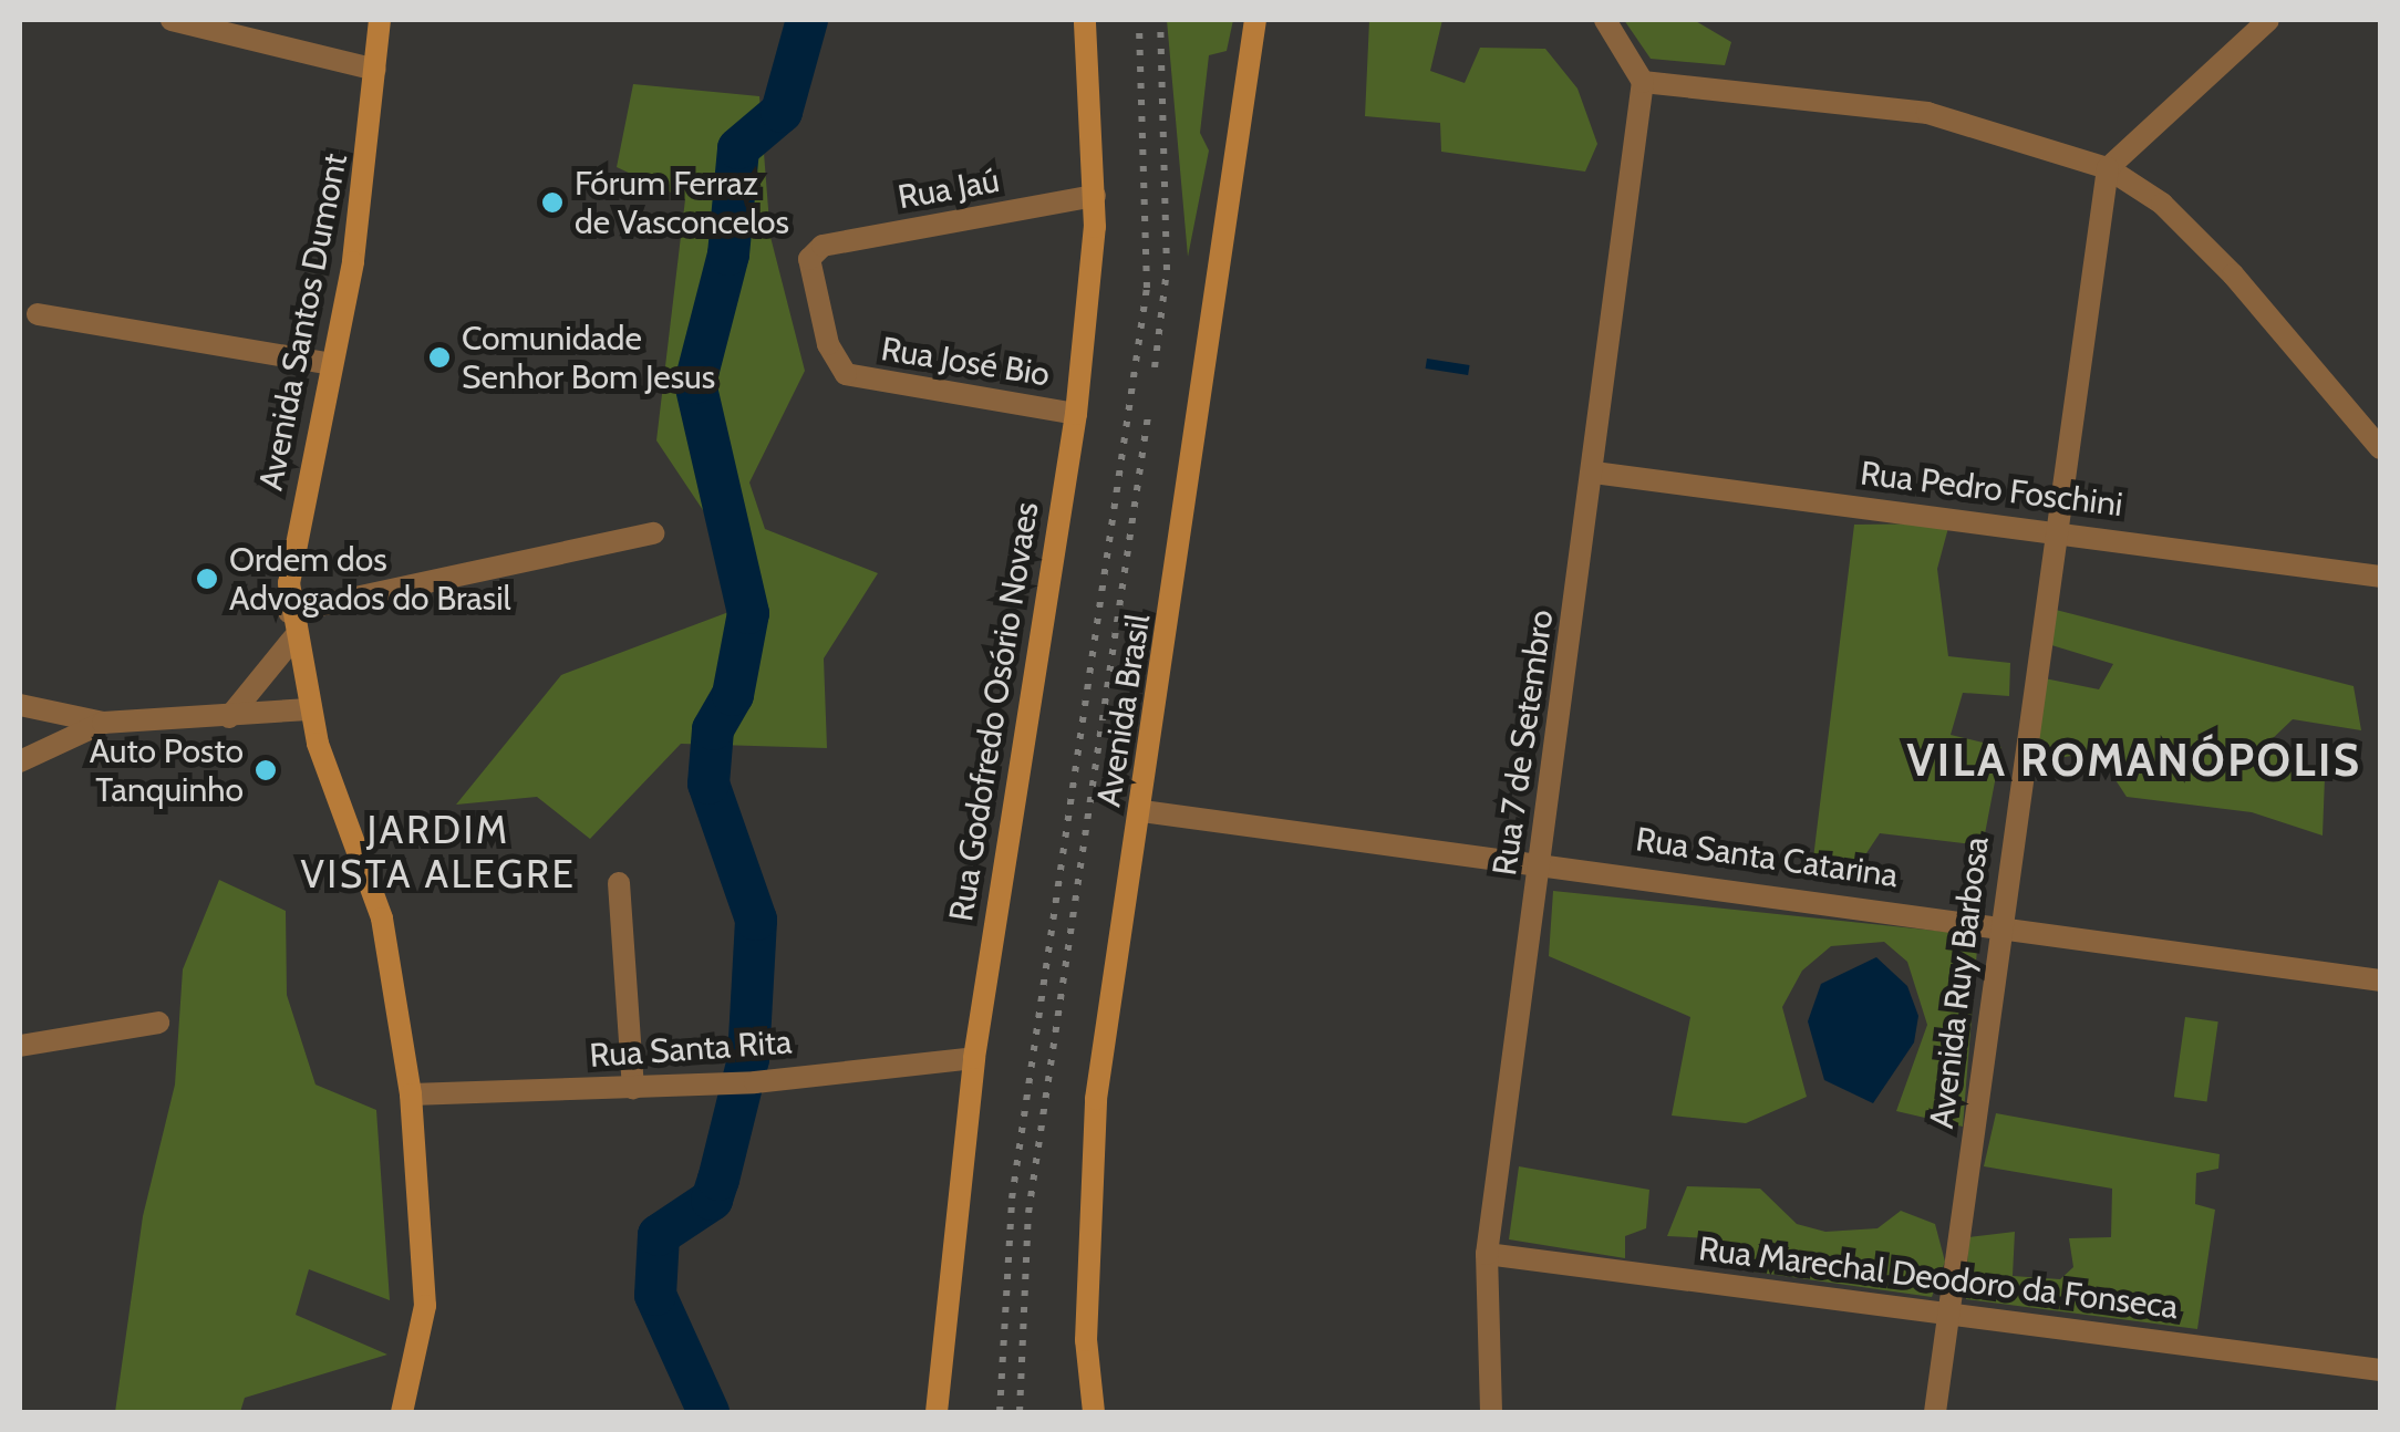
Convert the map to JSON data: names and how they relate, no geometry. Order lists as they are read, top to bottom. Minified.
{"streets":{"main road":["Avenida Santos Dumont","Avenida Brasil","Rua Godofredo Osório Novaes"],"street":["Rua Jaú","Rua José Bio","Rua Pedro Foschini","Rua 7 de Setembro","Rua Santa Catarina","Avenida Ruy Barbosa","Rua Santa Rita","Rua Marechal Deodoro da Fonseca"]},"crossings":[["Rua Jaú","Rua José Bio"],["Rua Jaú","Rua Godofredo Osório Novaes"],["Avenida Santos Dumont","Rua Santa Rita"],["Rua José Bio","Rua Godofredo Osório Novaes"],["Rua Pedro Foschini","Rua 7 de Setembro"],["Rua Pedro Foschini","Avenida Ruy Barbosa"],["Avenida Brasil","Rua Santa Catarina"],["Rua Godofredo Osório Novaes","Rua Santa Rita"],["Rua 7 de Setembro","Rua Santa Catarina"],["Rua 7 de Setembro","Rua Marechal Deodoro da Fonseca"],["Rua Santa Catarina","Avenida Ruy Barbosa"],["Avenida Ruy Barbosa","Rua Marechal Deodoro da Fonseca"]],"districts":["VILA ROMANÓPOLIS","JARDIM VISTA ALEGRE"],"places":["Fórum Ferraz de Vasconcelos","Comunidade Senhor Bom Jesus","Ordem dos Advogados do Brasil","Auto Posto Tanquinho"]}
